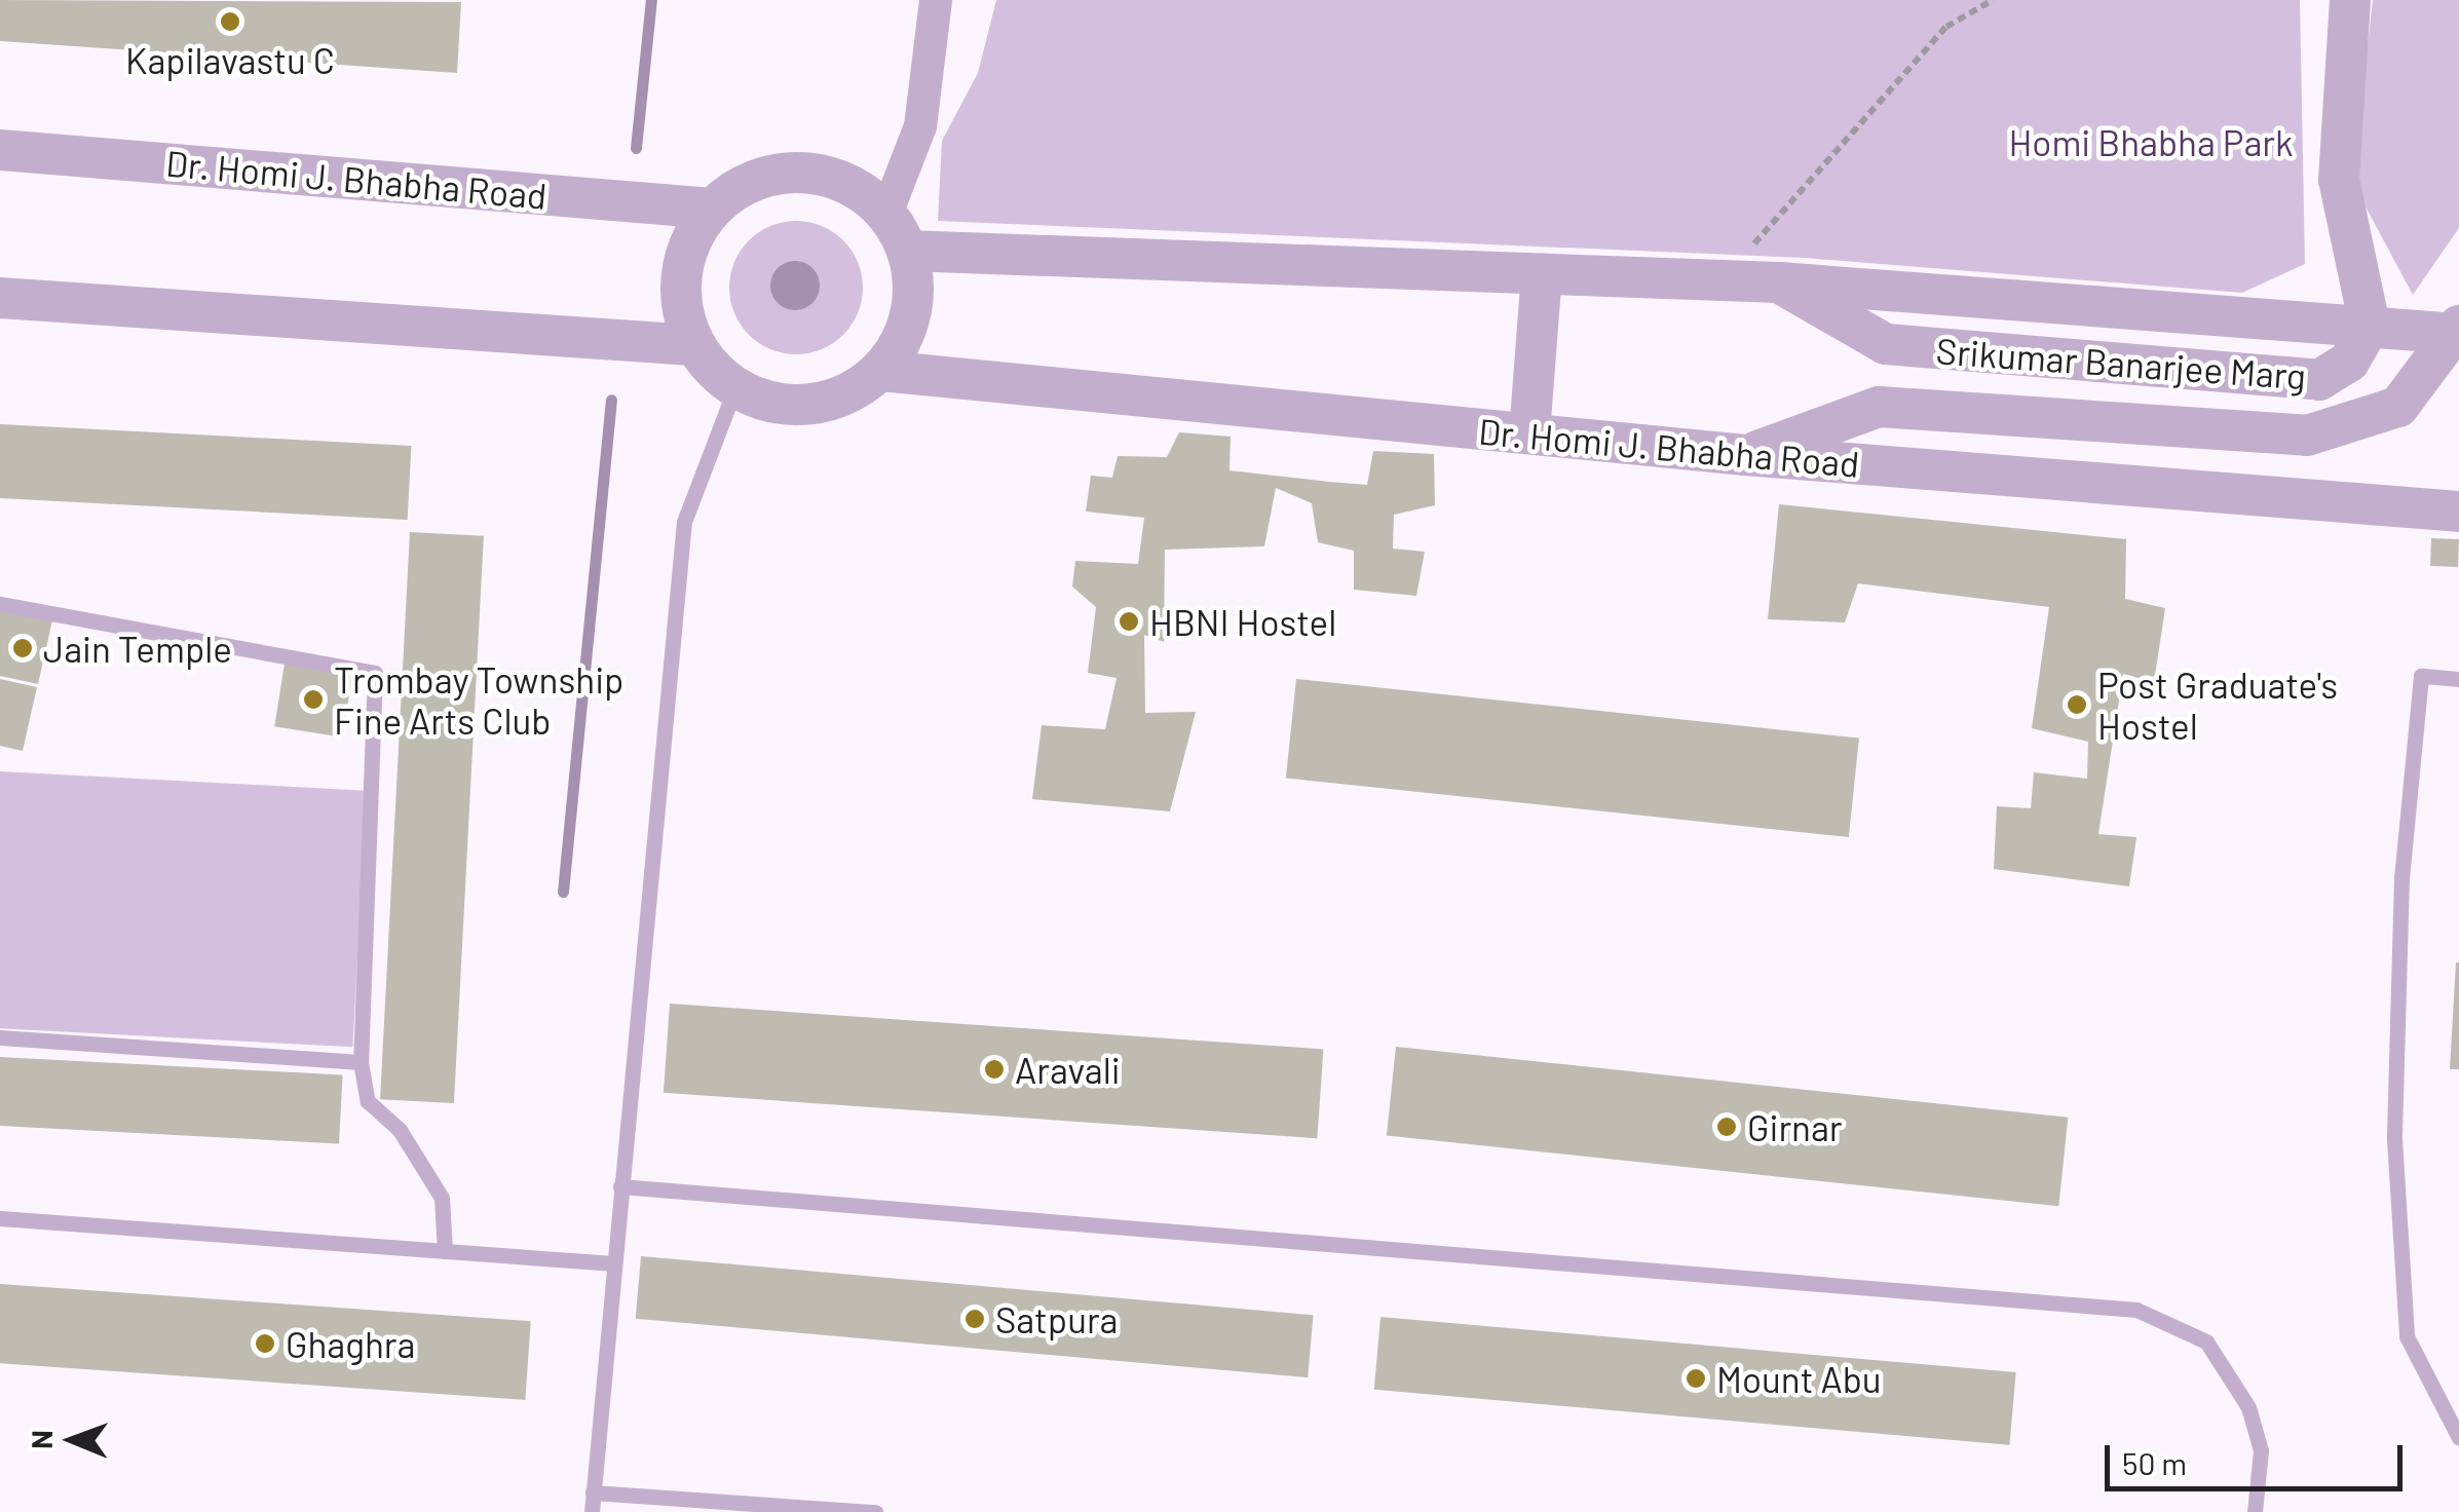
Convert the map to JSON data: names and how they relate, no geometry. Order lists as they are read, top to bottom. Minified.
{"streets":{"street":["Dr. Homi J. Bhabha Road","Srikumar Banarjee Marg"]},"crossings":[["Dr. Homi J. Bhabha Road","Srikumar Banarjee Marg"]],"parks":["Homi Bhabha Park"],"places":["Kapilavastu C","HBNI Hostel","Jain Temple","Trombay Township Fine Arts Club","Post Graduate's Hostel","Aravali","Girnar","Satpura","Ghaghra","Mount Abu"],"scale_bar":"50 m","north":"left"}
